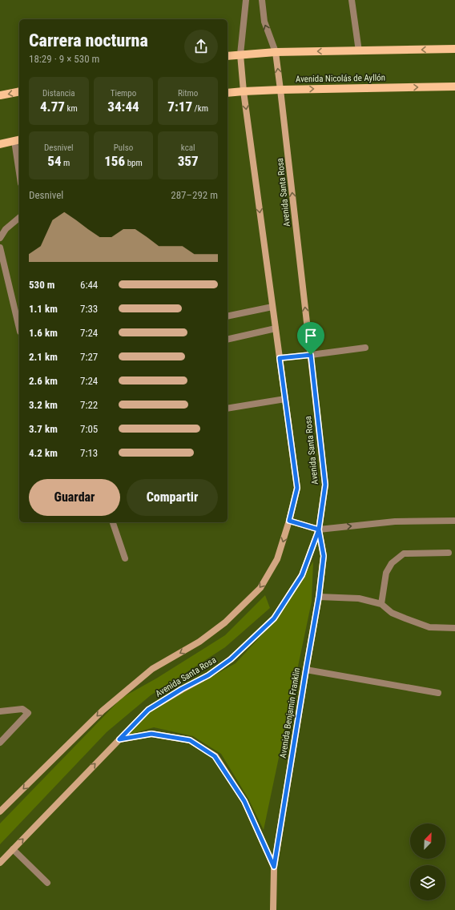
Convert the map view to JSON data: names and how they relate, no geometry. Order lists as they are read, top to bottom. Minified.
{"streets":{"main road":["Avenida Nicolás de Ayllón","Avenida Santa Rosa","Avenida Benjamin Franklin"]},"crossings":[["Avenida Nicolás de Ayllón","Avenida Santa Rosa"],["Avenida Santa Rosa","Avenida Benjamin Franklin"]],"one_way":["Avenida Santa Rosa"],"north":"top right","page":{"heading":["Carrera nocturna","18:29 · 9 × 530 m"],"stats":[["Distancia","4.77 km"],["Tiempo","34:44"],["Ritmo","7:17 /km"],["Desnivel","54 m"],["Pulso","156 bpm"],["kcal","357"]],"chart":["Desnivel","287–292 m"],"list":[{"name":"530 m","note":"6:44"},{"name":"1.1 km","note":"7:33"},{"name":"1.6 km","note":"7:24"},{"name":"2.1 km","note":"7:27"},{"name":"2.6 km","note":"7:24"},{"name":"3.2 km","note":"7:22"},{"name":"3.7 km","note":"7:05"},{"name":"4.2 km","note":"7:13"}],"buttons":["Guardar","Compartir"]}}
